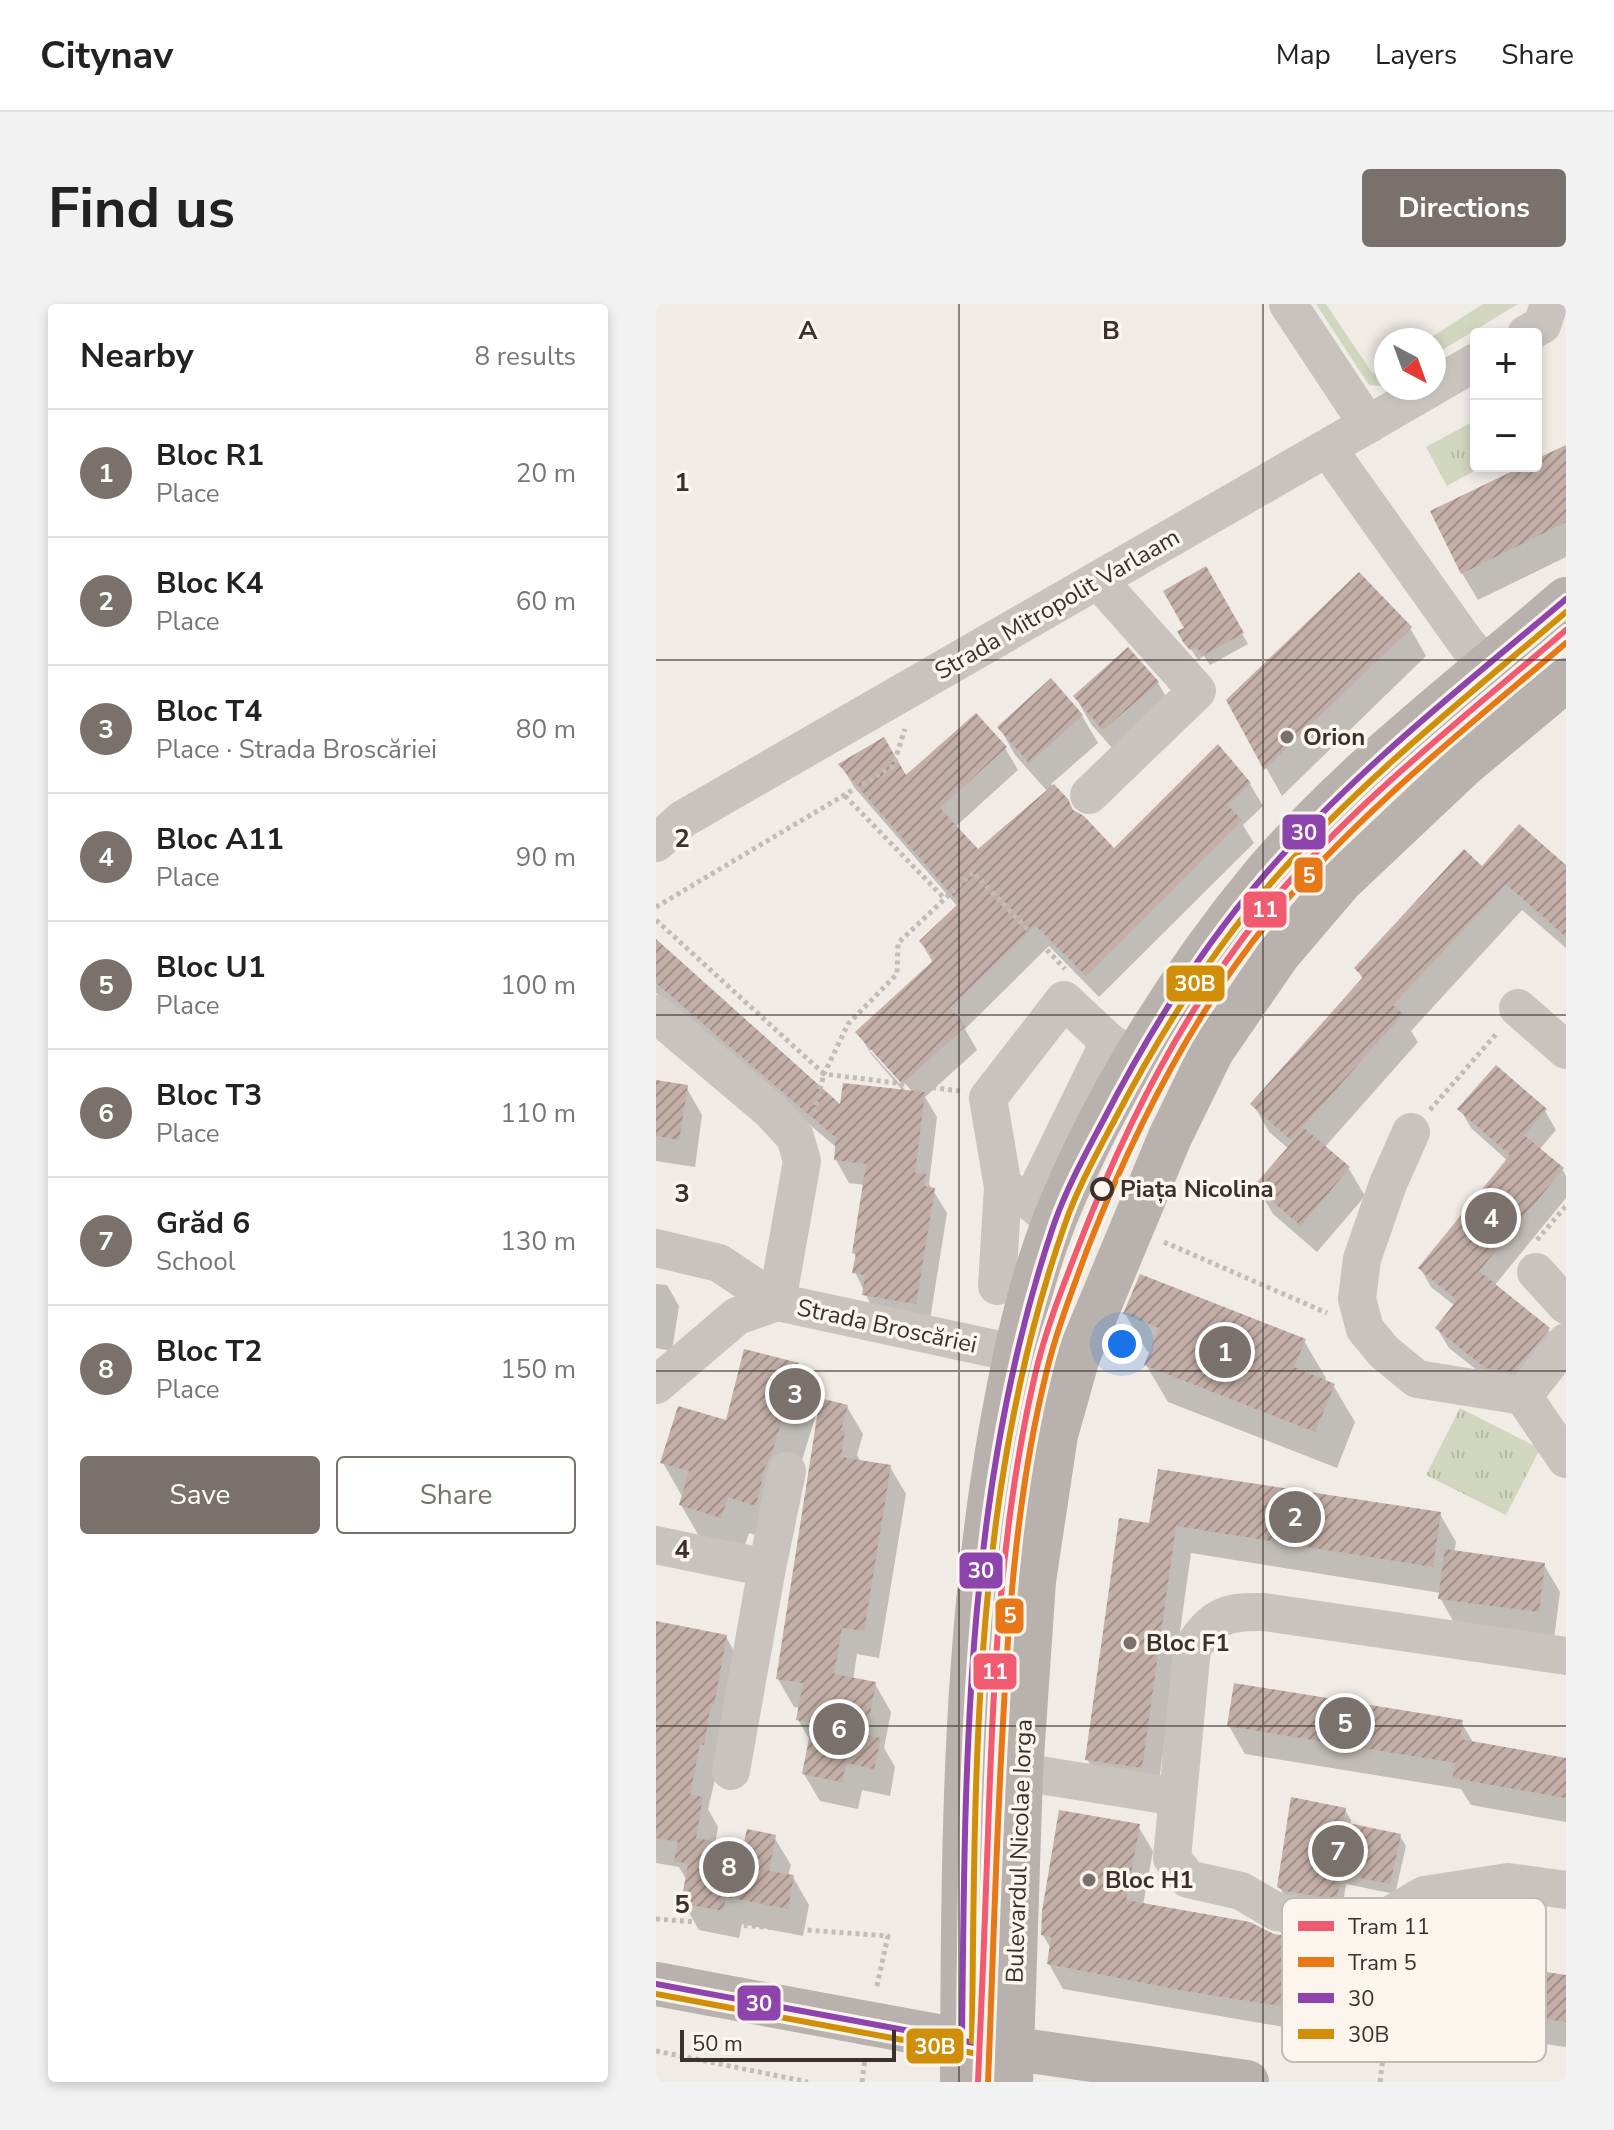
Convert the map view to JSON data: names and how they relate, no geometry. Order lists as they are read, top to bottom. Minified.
{"streets":{"main road":["Bulevardul Nicolae Iorga"],"street":["Strada Mitropolit Varlaam","Strada Broscăriei"]},"places":["Orion","Piața Nicolina","Bloc F1","Bloc H1"],"lines":["transit line 30","transit line 30B","tram line 11","tram line 5"],"legend":["Tram 11","Tram 5","30","30B"],"scale_bar":"50 m","north":"bottom right","page":{"header":"Citynav","nav":["Map","Layers","Share"],"buttons":["Directions",["Save","Share"]],"title":"Find us","heading":["Nearby","8 results"],"map_buttons":["+","−"],"list":[{"mark":"1","name":"Bloc R1","note":"Place","value":"20 m"},{"mark":"2","name":"Bloc K4","note":"Place","value":"60 m"},{"mark":"3","name":"Bloc T4","note":"Place · Strada Broscăriei","value":"80 m"},{"mark":"4","name":"Bloc A11","note":"Place","value":"90 m"},{"mark":"5","name":"Bloc U1","note":"Place","value":"100 m"},{"mark":"6","name":"Bloc T3","note":"Place","value":"110 m"},{"mark":"7","name":"Grăd 6","note":"School","value":"130 m"},{"mark":"8","name":"Bloc T2","note":"Place","value":"150 m"}],"pins":["4","1","3","2","5","6","7","8"],"scale":"50 m"},"grid":{"columns":["A","B"],"rows":["1","2","3","4","5"]}}
